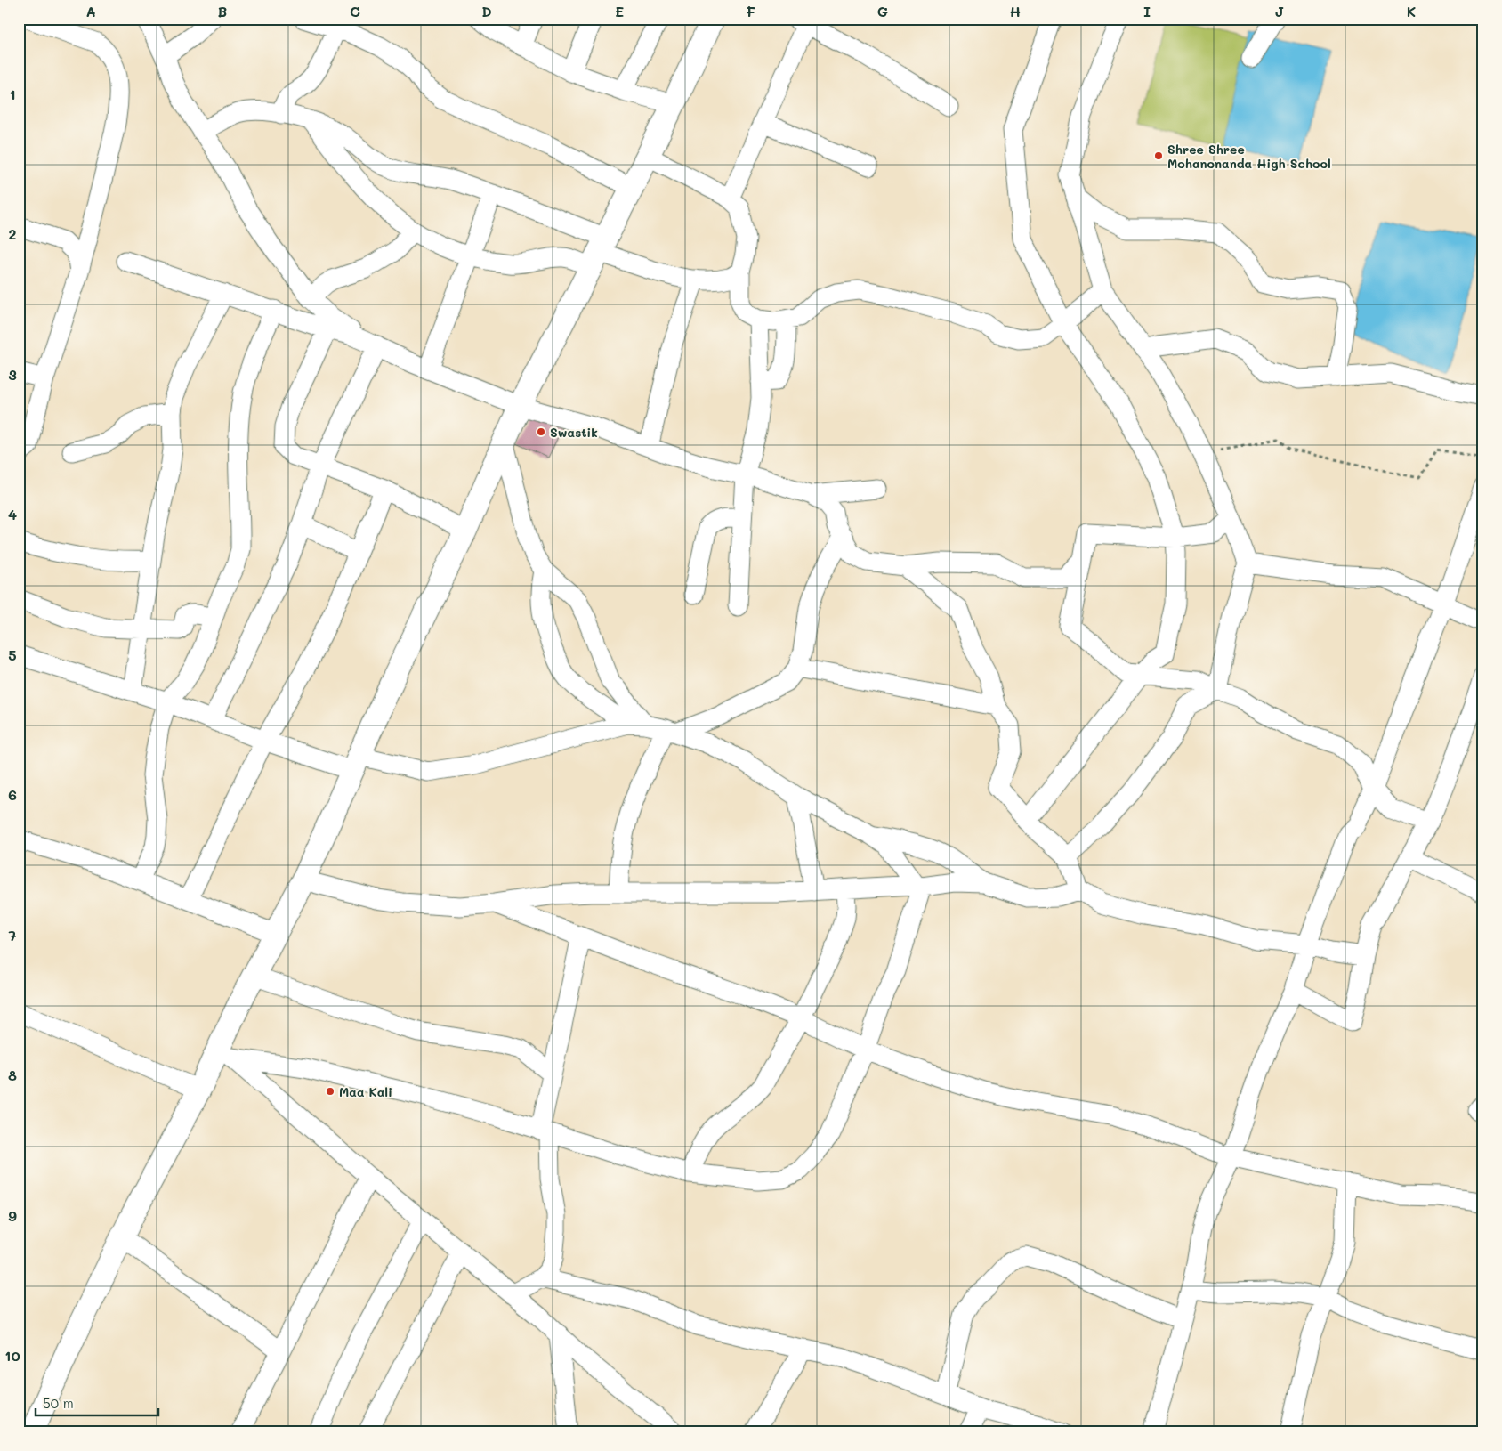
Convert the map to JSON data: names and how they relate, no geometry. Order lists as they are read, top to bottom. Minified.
{"places":["Shree Shree Mohanonanda High School","Swastik","Maa Kali"],"scale_bar":"50 m","grid":{"columns":["A","B","C","D","E","F","G","H","I","J","K"],"rows":["1","2","3","4","5","6","7","8","9","10"]}}
